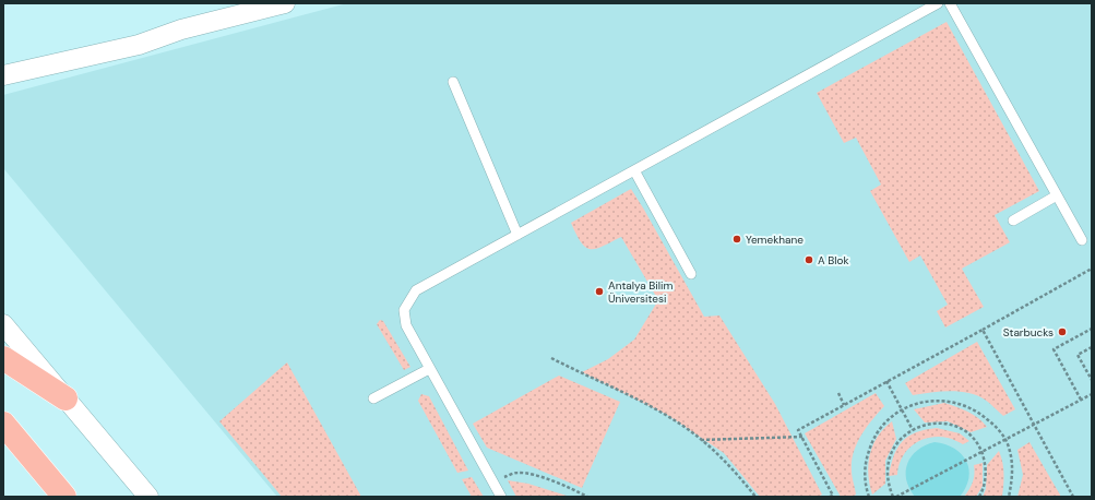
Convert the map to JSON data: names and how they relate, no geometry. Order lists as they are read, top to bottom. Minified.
{"places":["Yemekhane","A Blok","Antalya Bilim Üniversitesi","Starbucks"]}
